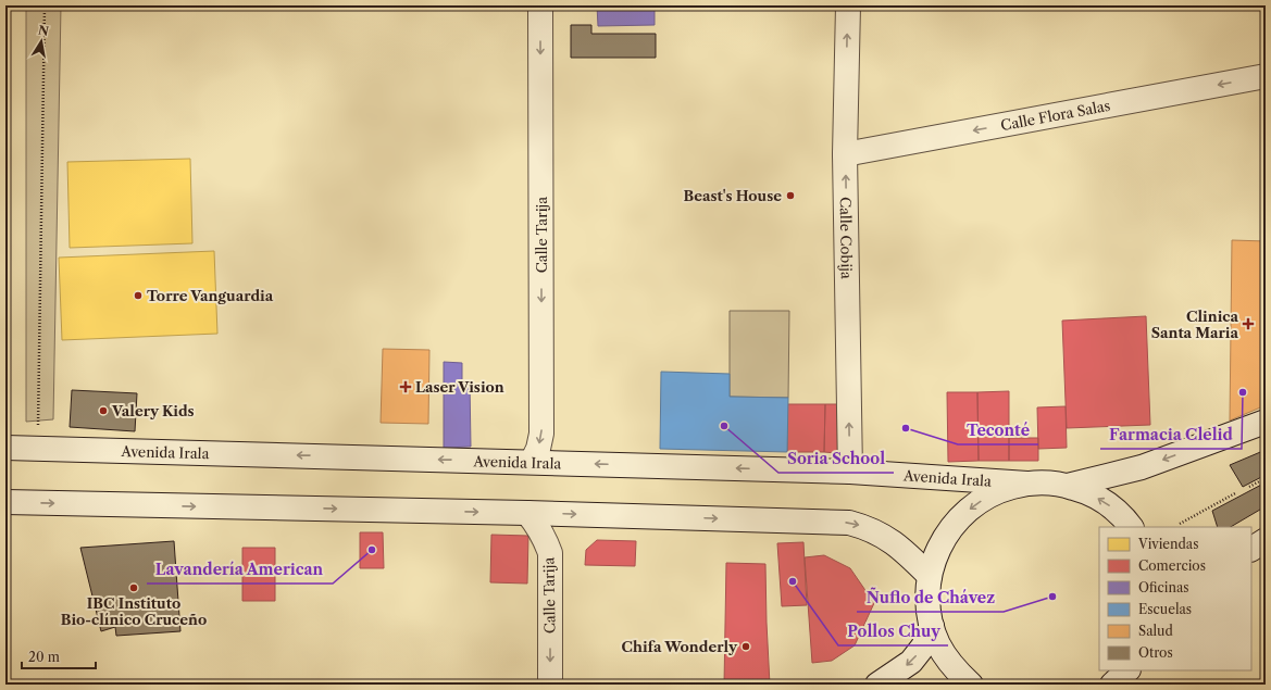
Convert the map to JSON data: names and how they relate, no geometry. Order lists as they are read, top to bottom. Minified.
{"streets":{"main road":["Calle Flora Salas","Calle Tarija","Calle Cobija","Avenida Irala"]},"crossings":[["Calle Flora Salas","Calle Cobija"],["Calle Tarija","Avenida Irala"],["Calle Cobija","Avenida Irala"]],"one_way":["Calle Flora Salas","Calle Tarija","Calle Cobija"],"places":{"other":["Beast's House","Torre Vanguardia","Farmacia Clelid","Valery Kids","Soria School","Teconté","Lavandería American","Pollos Chuy","IBC Instituto Bio-clínico Cruceño","Ñuflo de Chávez","Chifa Wonderly"],"health":["Clinica Santa Maria","Laser Vision"]},"legend":["Viviendas","Comercios","Oficinas","Escuelas","Salud","Otros"],"scale_bar":"20 m","north":"top"}
